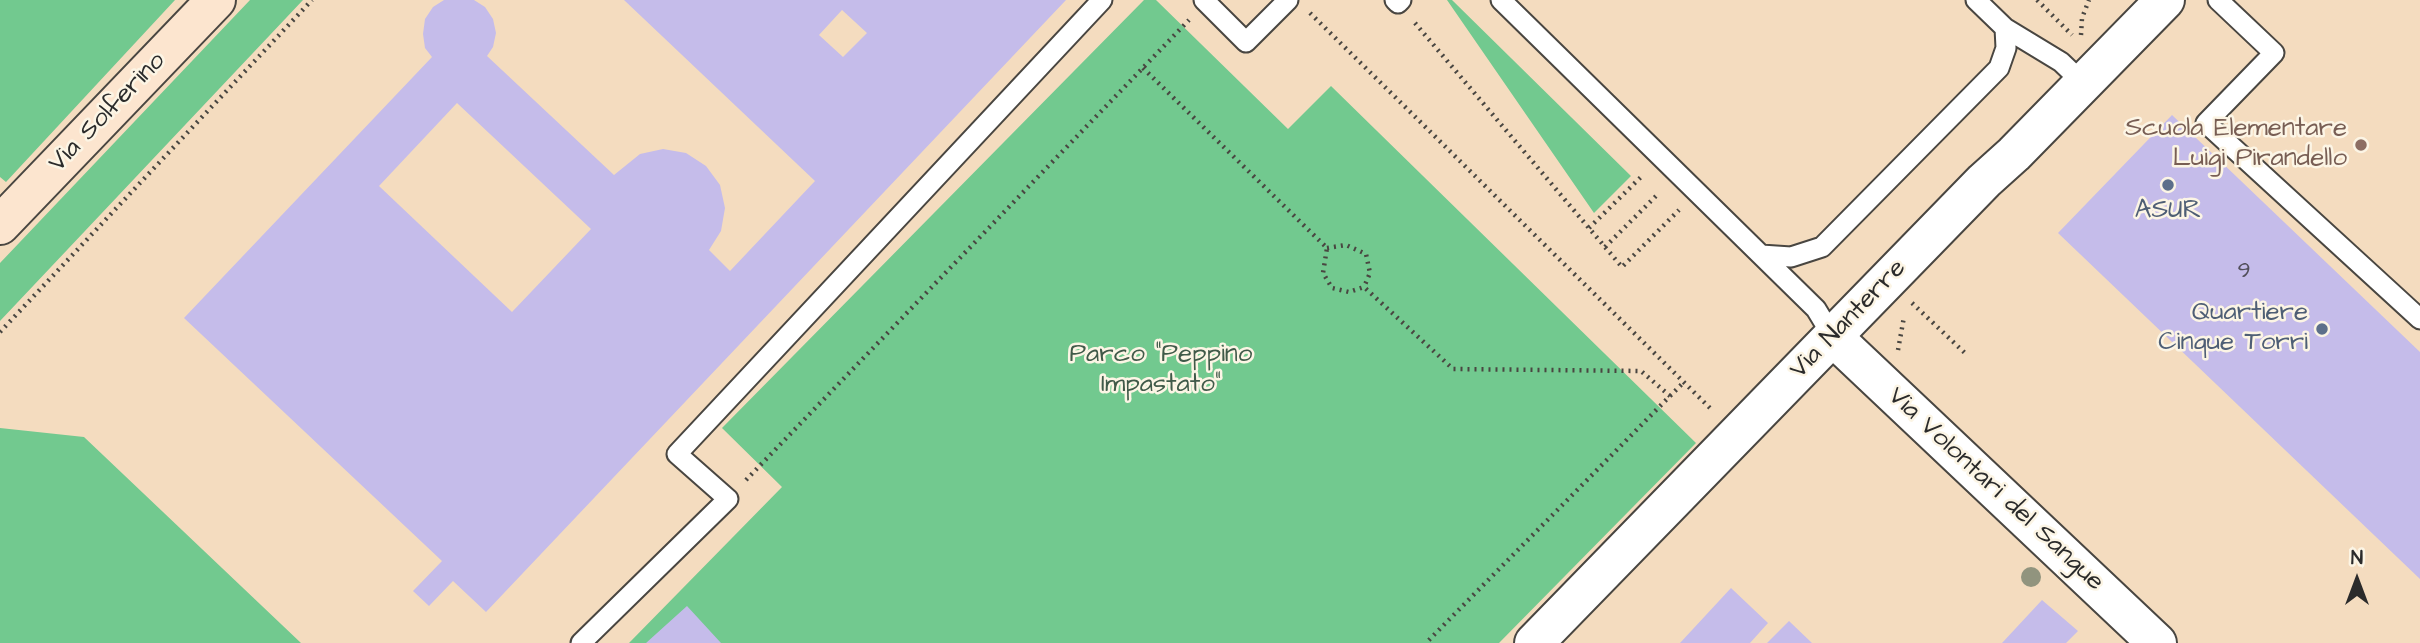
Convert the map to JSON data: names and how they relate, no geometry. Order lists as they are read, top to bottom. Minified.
{"streets":{"main road":["Via Solferino"],"street":["Via Nanterre","Via Volontari del Sangue"]},"crossings":[["Via Nanterre","Via Volontari del Sangue"]],"parks":["Parco \"Peppino Impastato\""],"places":["Scuola Elementare Luigi Pirandello","ASUR","Quartiere Cinque Torri"],"house_numbers":["9"],"north":"top"}
